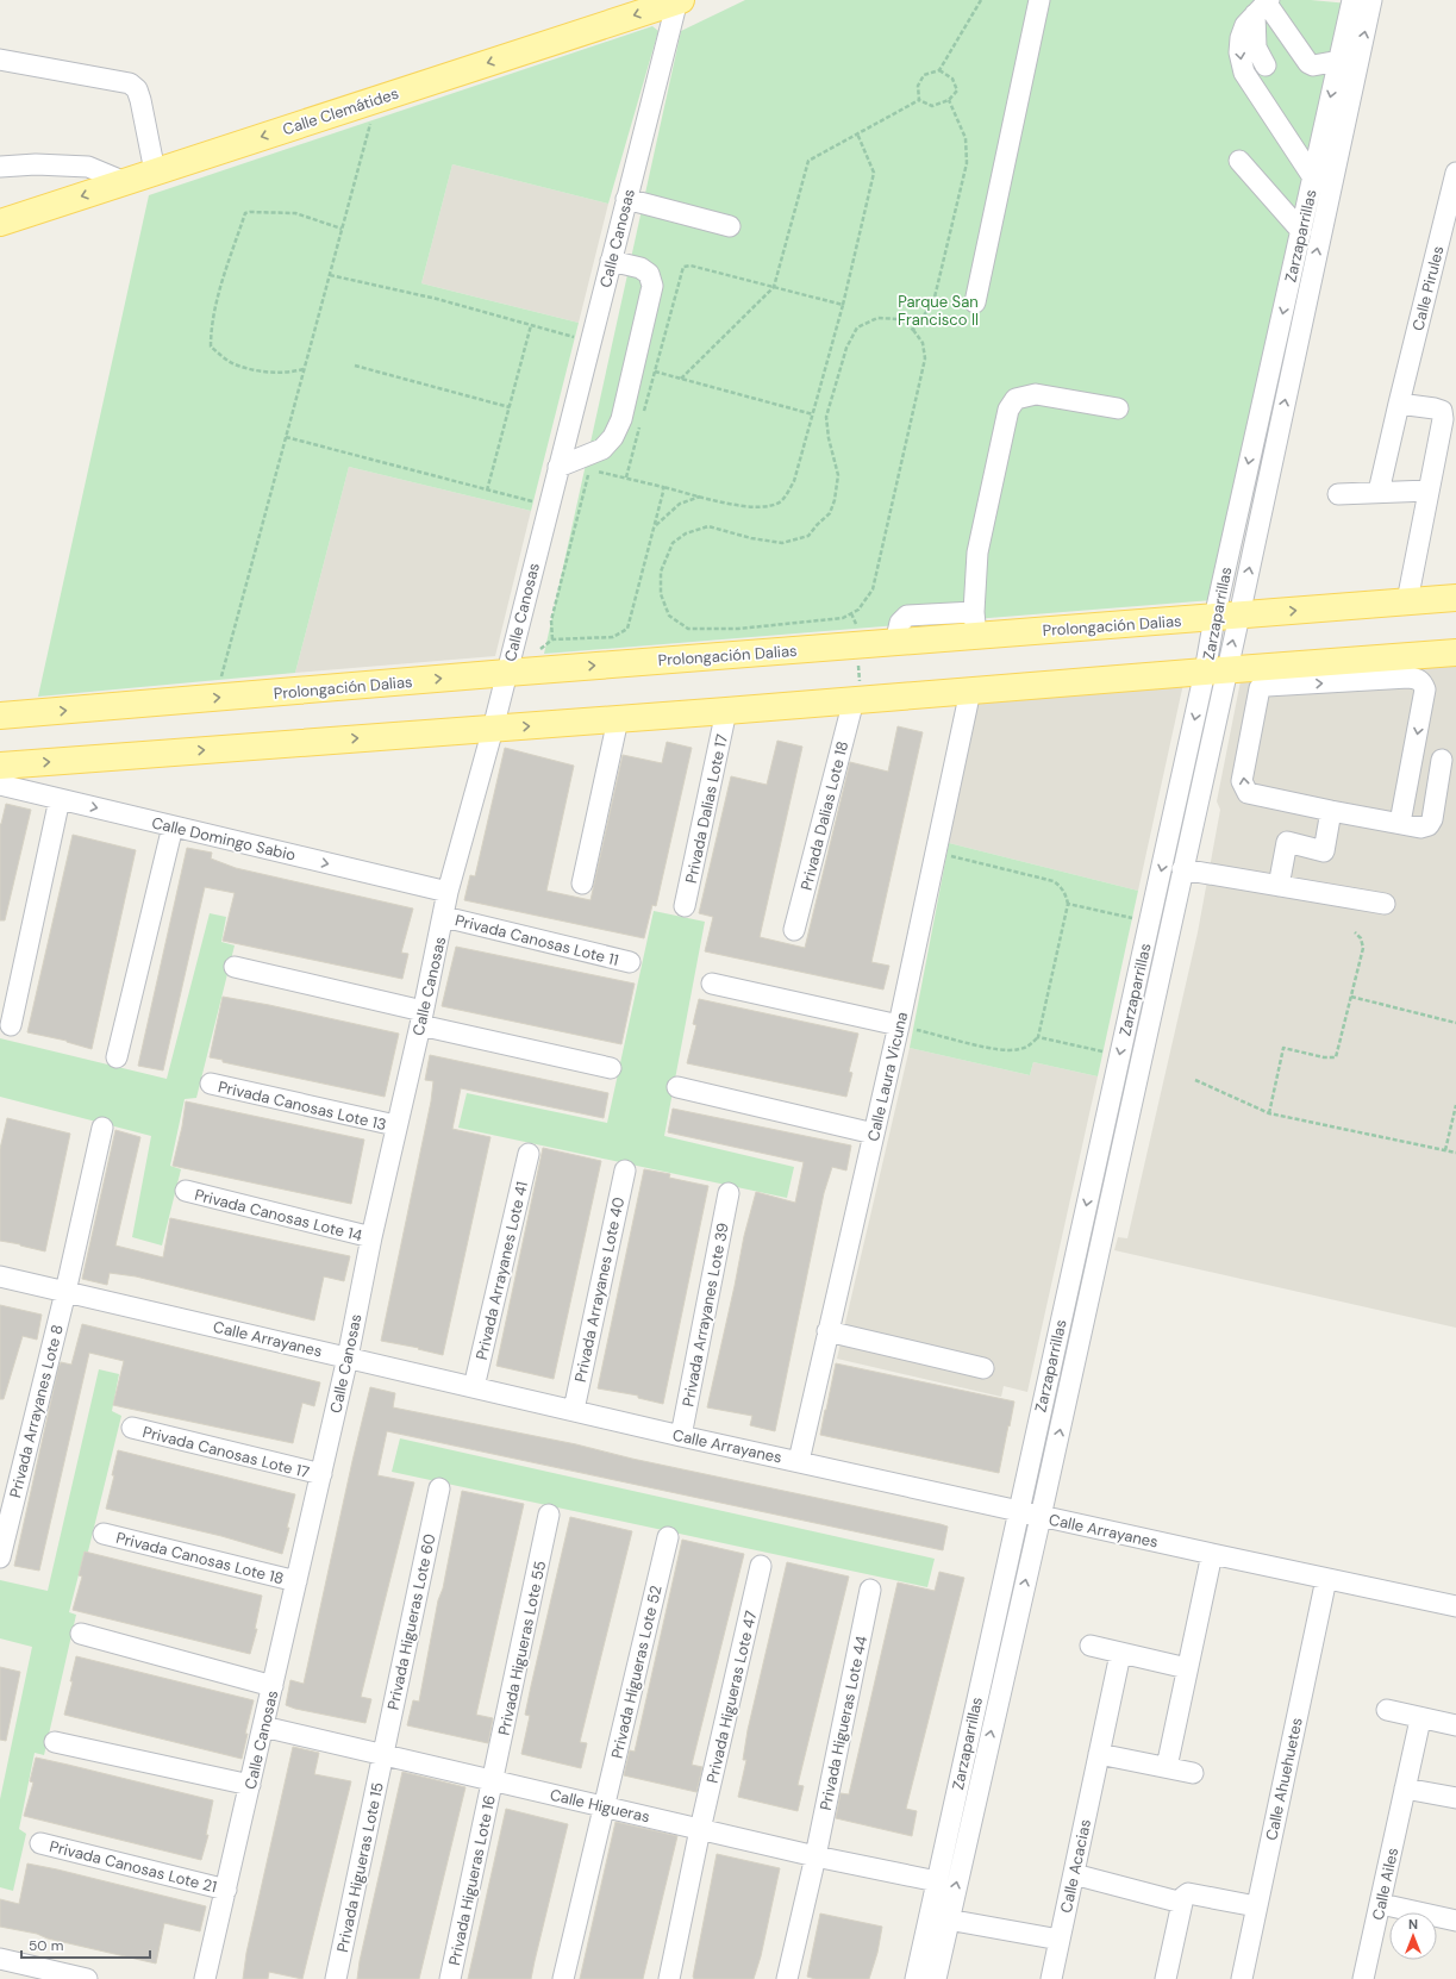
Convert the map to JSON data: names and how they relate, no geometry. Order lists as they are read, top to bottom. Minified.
{"streets":{"main road":["Calle Clemátides","Prolongación Dalias"],"street":["Zarzaparrillas","Calle Canosas","Calle Pirules","Privada Dalias Lote 17","Privada Dalias Lote 18","Calle Domingo Sabio","Privada Canosas Lote 11","Calle Laura Vicuna","Privada Canosas Lote 13","Privada Canosas Lote 14","Privada Arrayanes Lote 41","Privada Arrayanes Lote 40","Privada Arrayanes Lote 39","Calle Arrayanes","Privada Arrayanes Lote 8","Privada Canosas Lote 17","Privada Canosas Lote 18","Privada Higueras Lote 60","Privada Higueras Lote 55","Privada Higueras Lote 52","Privada Higueras Lote 47","Privada Higueras Lote 44","Calle Ahuehuetes","Calle Higueras","Privada Canosas Lote 21","Calle Acacias","Privada Higueras Lote 15","Privada Higueras Lote 16","Calle Ailes"]},"crossings":[["Calle Clemátides","Calle Canosas"],["Zarzaparrillas","Prolongación Dalias"],["Zarzaparrillas","Calle Arrayanes"],["Zarzaparrillas","Calle Higueras"],["Calle Canosas","Prolongación Dalias"],["Calle Canosas","Calle Domingo Sabio"],["Calle Canosas","Privada Canosas Lote 11"],["Calle Canosas","Privada Canosas Lote 13"],["Calle Canosas","Privada Canosas Lote 14"],["Calle Canosas","Calle Arrayanes"],["Calle Canosas","Privada Canosas Lote 17"],["Calle Canosas","Privada Canosas Lote 18"],["Calle Canosas","Calle Higueras"],["Calle Canosas","Privada Canosas Lote 21"],["Calle Laura Vicuna","Calle Arrayanes"],["Privada Arrayanes Lote 41","Calle Arrayanes"],["Privada Arrayanes Lote 40","Calle Arrayanes"],["Privada Arrayanes Lote 39","Calle Arrayanes"],["Calle Arrayanes","Privada Arrayanes Lote 8"],["Calle Arrayanes","Calle Ahuehuetes"],["Privada Higueras Lote 60","Calle Higueras"],["Privada Higueras Lote 60","Privada Higueras Lote 15"],["Privada Higueras Lote 55","Calle Higueras"],["Privada Higueras Lote 55","Privada Higueras Lote 16"],["Privada Higueras Lote 52","Calle Higueras"],["Privada Higueras Lote 47","Calle Higueras"],["Privada Higueras Lote 44","Calle Higueras"],["Calle Higueras","Privada Higueras Lote 15"],["Calle Higueras","Privada Higueras Lote 16"]],"one_way":["Calle Clemátides"],"parks":["Parque San Francisco II"],"scale_bar":"50 m","north":"top"}
